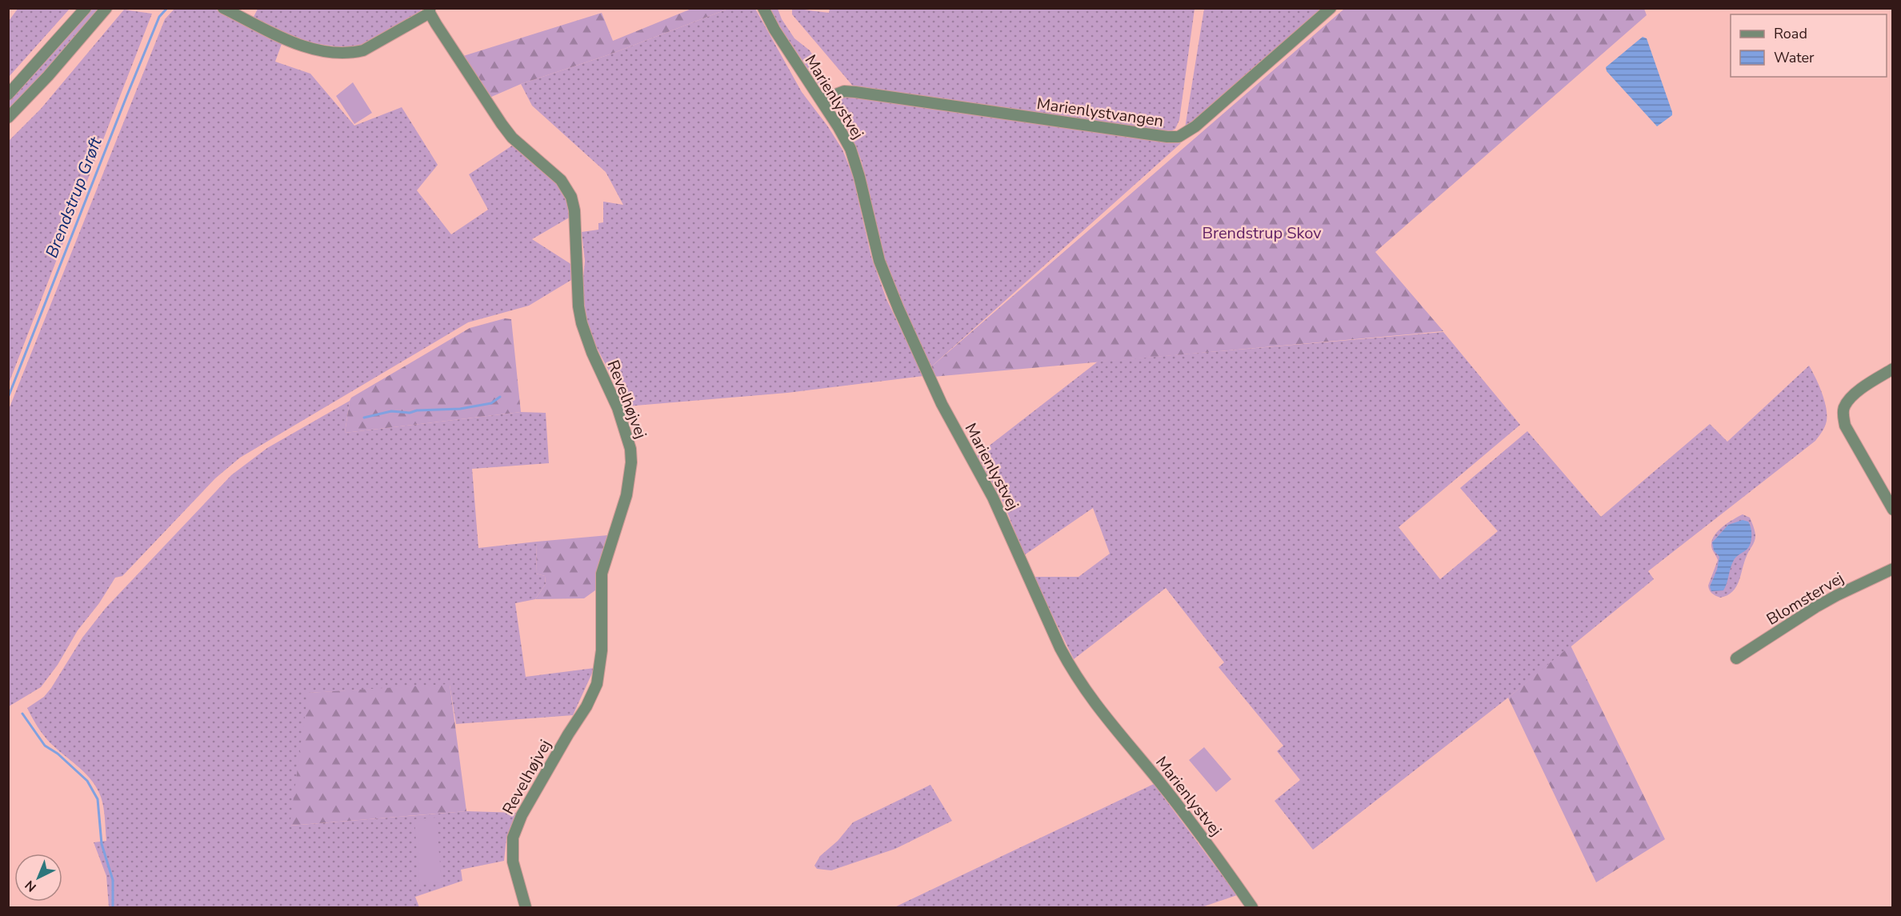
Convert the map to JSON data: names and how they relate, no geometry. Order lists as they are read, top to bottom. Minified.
{"streets":{"street":["Marienlystvej","Marienlystvangen","Revelhøjvej","Blomstervej"]},"crossings":[["Marienlystvej","Marienlystvangen"]],"water":["Brendstrup Grøft"],"parks":["Brendstrup Skov"],"legend":["Road","Water"],"north":"bottom left"}
